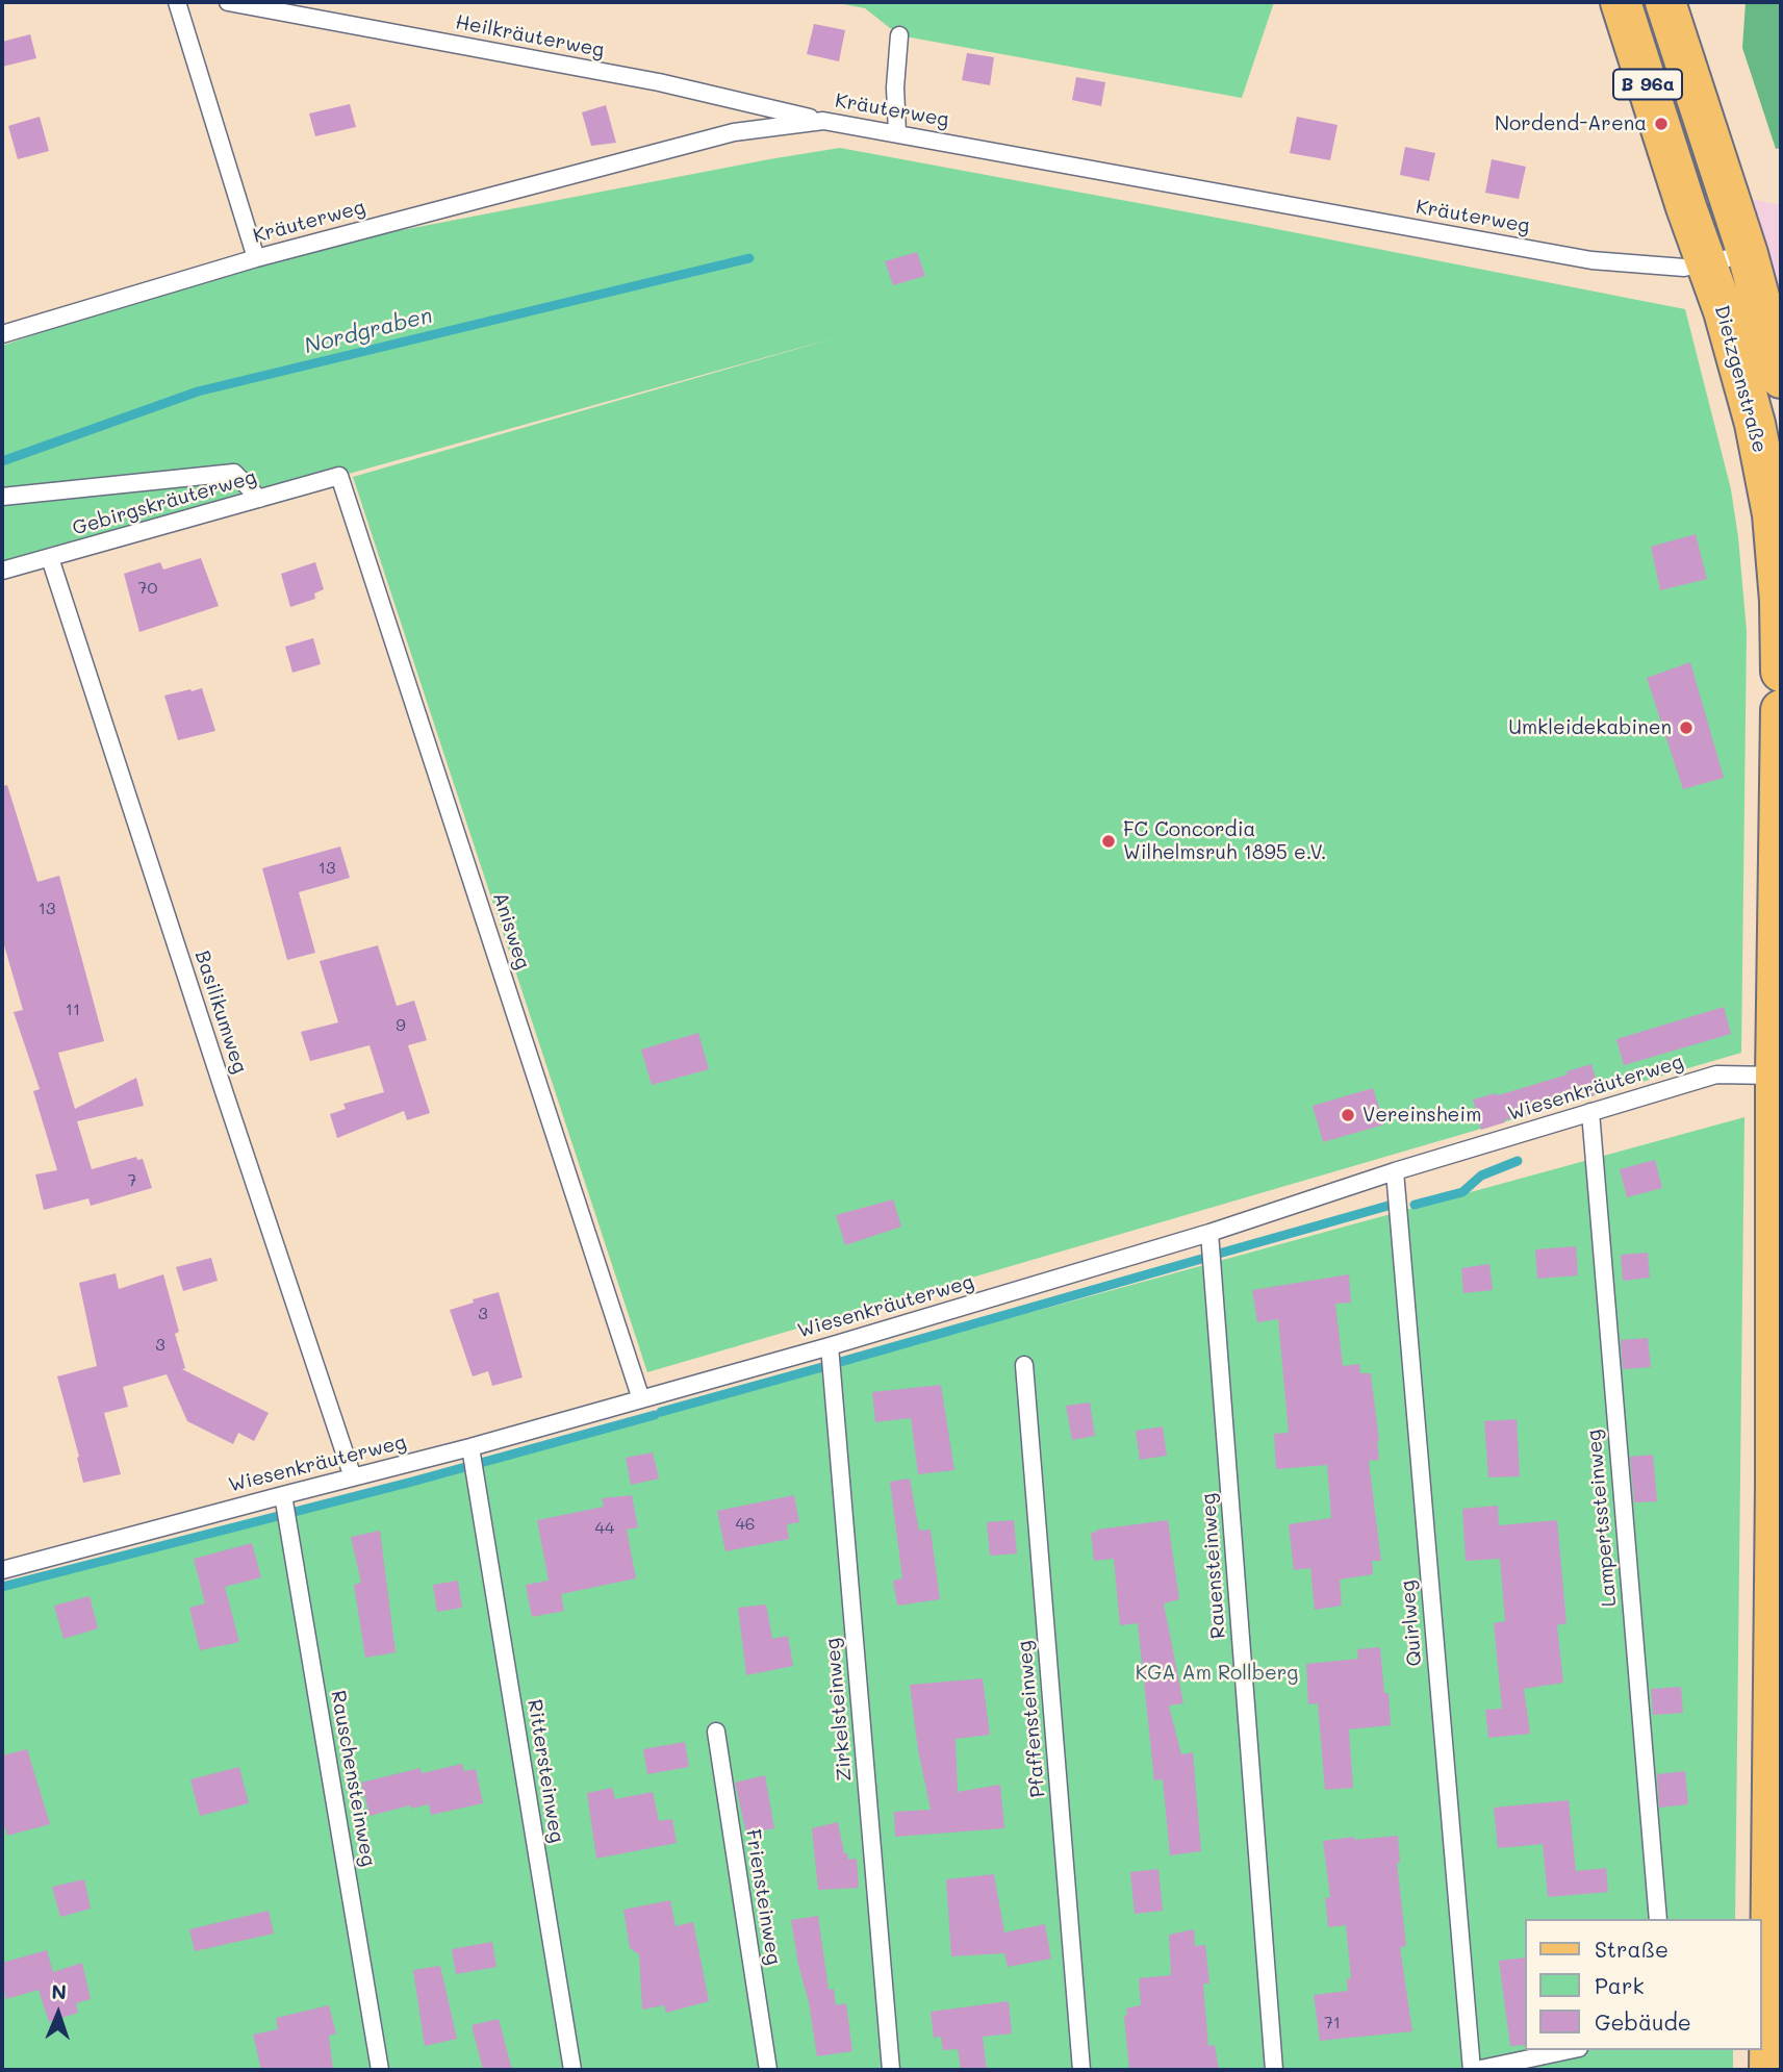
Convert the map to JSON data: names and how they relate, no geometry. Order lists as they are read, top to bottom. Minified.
{"streets":{"main road":["B 96a","Dietzgenstraße"],"lane":["Heilkräuterweg","Kräuterweg","Gebirgskräuterweg","Anisweg","Basilikumweg","Wiesenkräuterweg","Lampertssteinweg","Rauensteinweg","Quirlweg","Zirkelsteinweg","Pfaffensteinweg","Rittersteinweg","Rauschensteinweg","Friensteinweg"]},"crossings":[["Heilkräuterweg","Kräuterweg"],["B 96a","Kräuterweg"],["B 96a","Dietzgenstraße"],["Kräuterweg","Dietzgenstraße"],["Gebirgskräuterweg","Anisweg"],["Gebirgskräuterweg","Basilikumweg"],["Anisweg","Wiesenkräuterweg"],["Basilikumweg","Wiesenkräuterweg"],["Wiesenkräuterweg","Lampertssteinweg"],["Wiesenkräuterweg","Rauensteinweg"],["Wiesenkräuterweg","Quirlweg"],["Wiesenkräuterweg","Zirkelsteinweg"],["Wiesenkräuterweg","Rittersteinweg"],["Wiesenkräuterweg","Rauschensteinweg"]],"water":["Nordgraben"],"parks":["KGA Am Rollberg"],"places":["Nordend-Arena","Umkleidekabinen","FC Concordia Wilhelmsruh 1895 e.V.","Vereinsheim"],"house_numbers":["70","13","13","11","9","7","3","3","46","44","71"],"legend":["Straße","Park","Gebäude"],"north":"top"}
